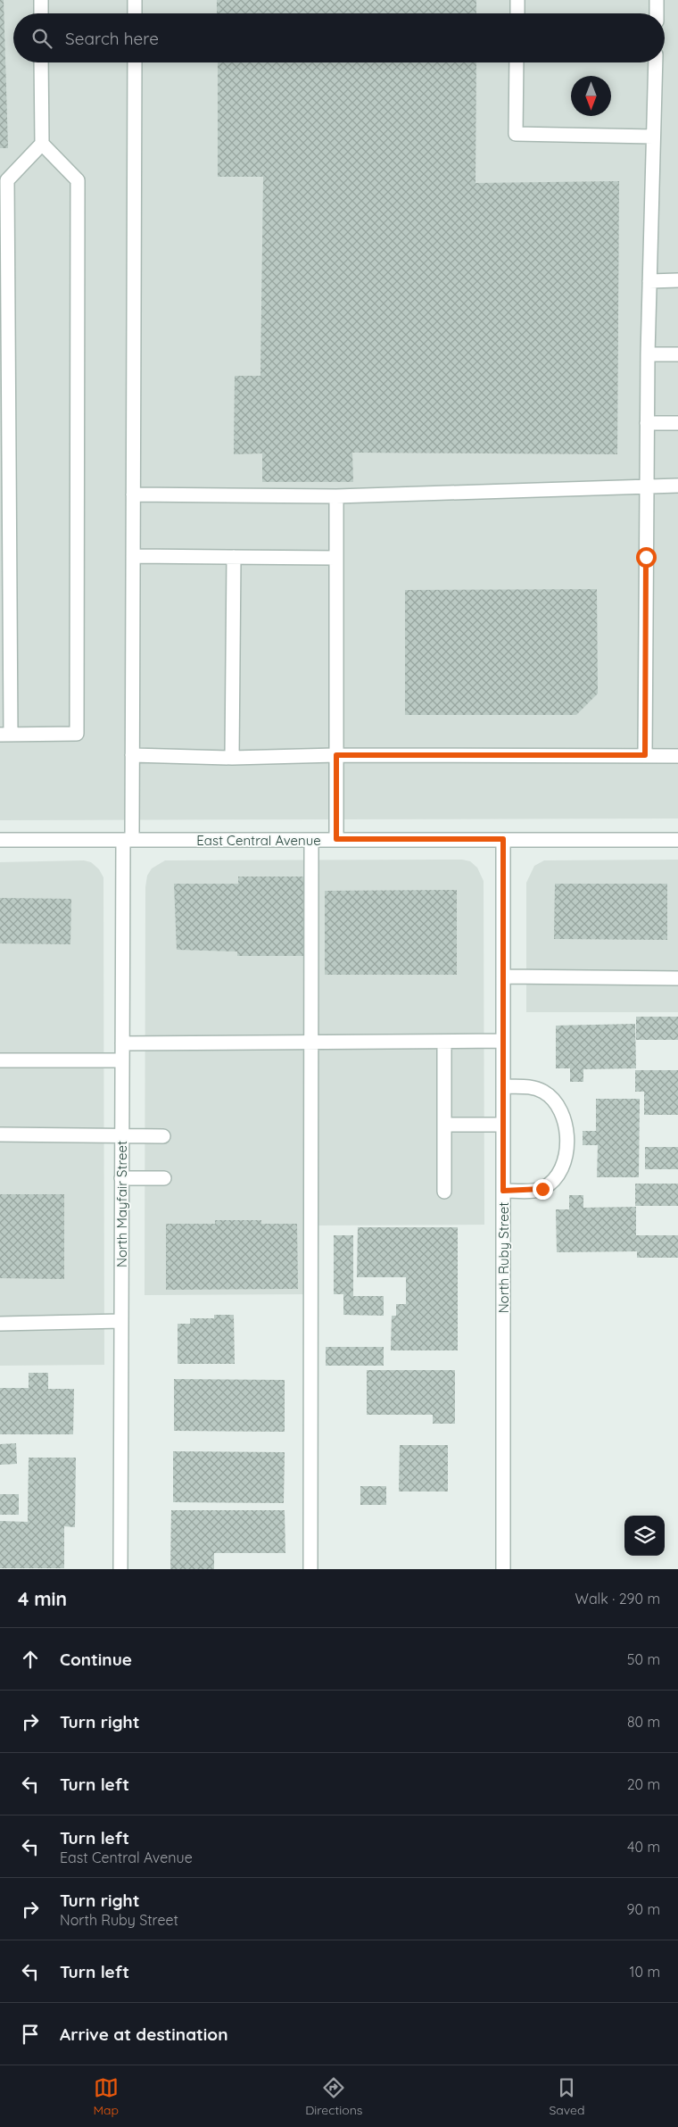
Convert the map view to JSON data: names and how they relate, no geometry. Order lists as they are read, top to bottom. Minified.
{"streets":{"street":["East Central Avenue","North Mayfair Street","North Ruby Street"]},"crossings":[["East Central Avenue","North Mayfair Street"],["East Central Avenue","North Ruby Street"]],"north":"bottom","page":{"search":"Search here","heading":["4 min","Walk · 290 m"],"list":[["Continue","50 m"],["Turn right","80 m"],["Turn left","20 m"],["Turn left","East Central Avenue","40 m"],["Turn right","North Ruby Street","90 m"],["Turn left","10 m"],"Arrive at destination"],"nav":["Map","Directions","Saved"]}}
